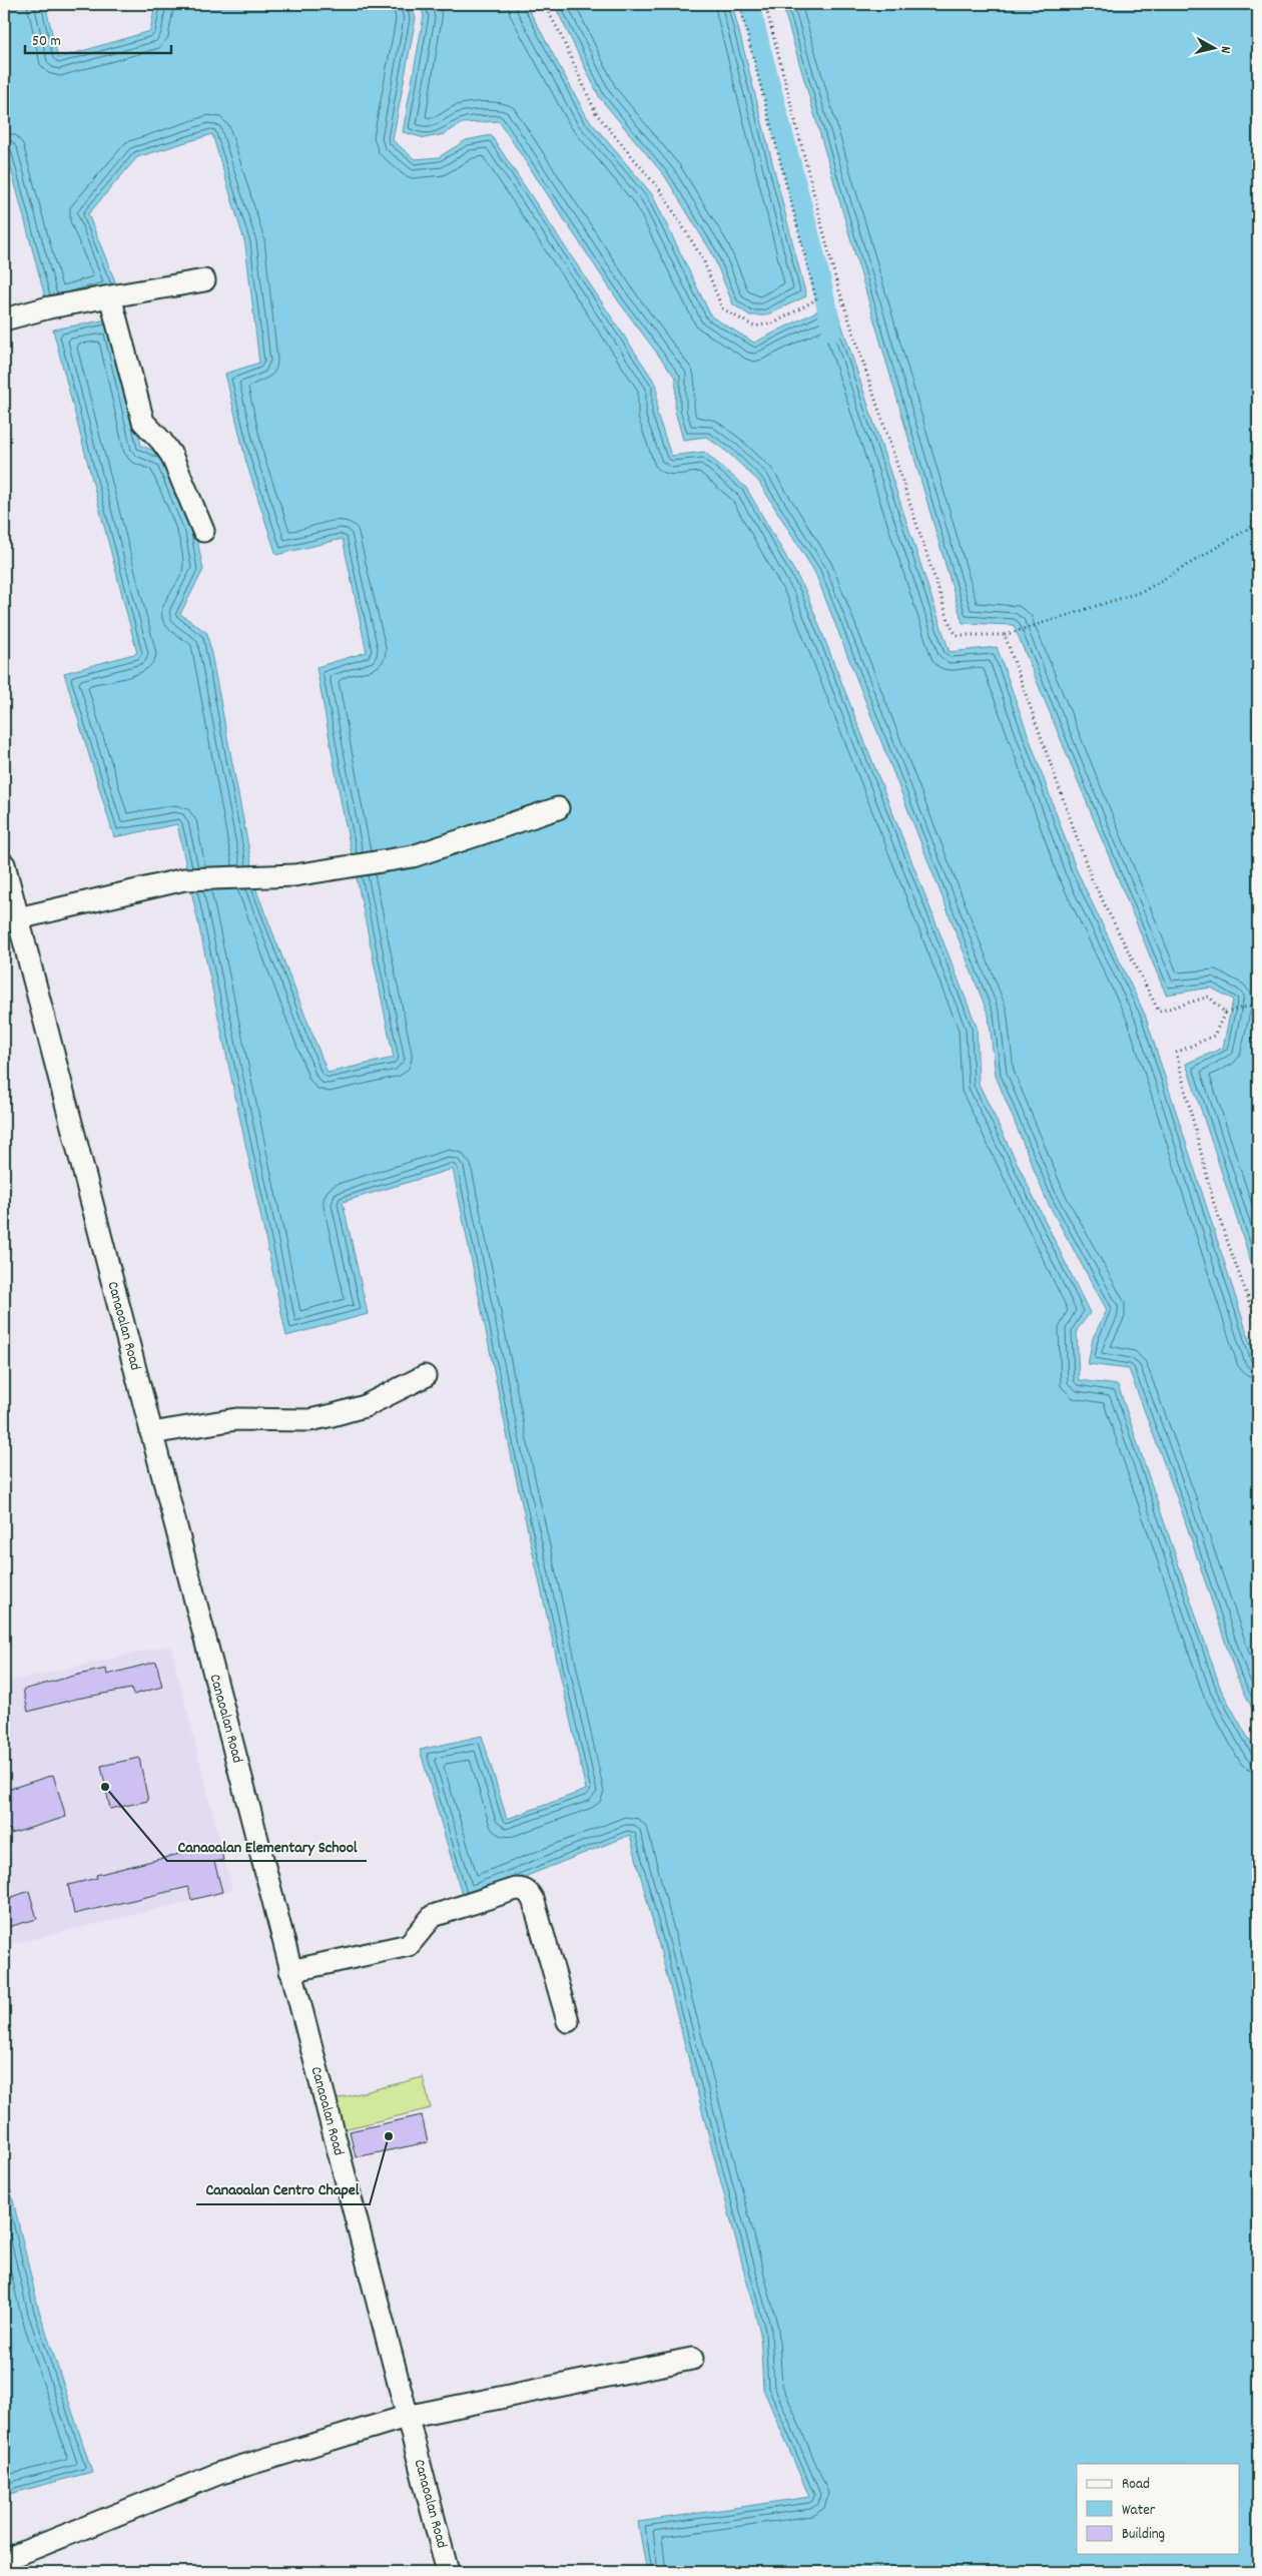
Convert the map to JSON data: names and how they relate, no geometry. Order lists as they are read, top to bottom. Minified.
{"streets":{"street":["Canaoalan Road"]},"places":["Canaoalan Elementary School","Canaoalan Centro Chapel"],"legend":["Road","Water","Building"],"scale_bar":"50 m","north":"right"}
